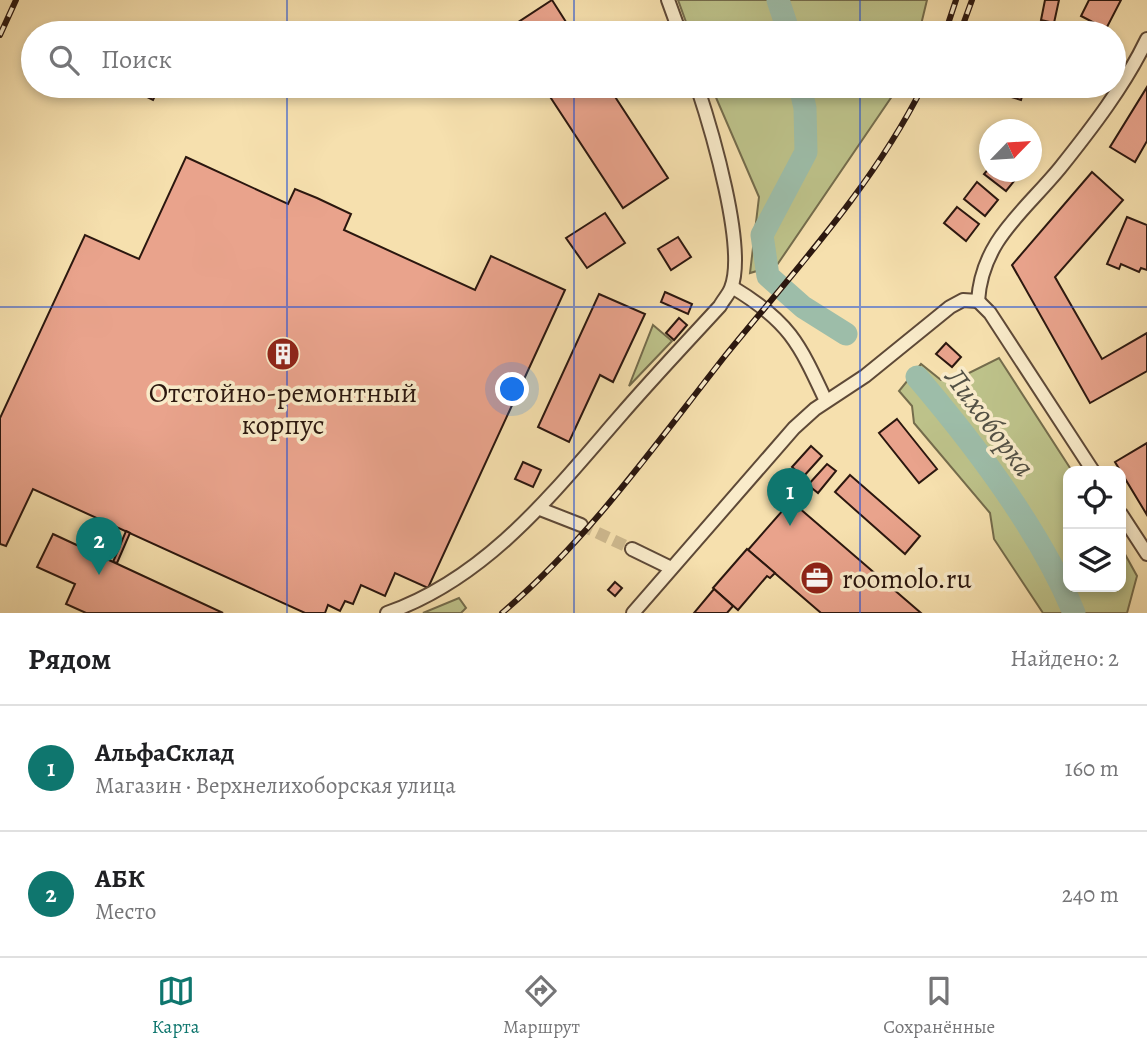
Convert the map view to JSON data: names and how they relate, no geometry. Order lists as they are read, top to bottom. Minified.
{"water":["Лихоборка"],"places":{"building":["Отстойно-ремонтный корпус"],"office":["roomolo.ru"]},"north":"top right","page":{"search":"Поиск","pins":["1","2"],"heading":["Рядом","Найдено: 2"],"list":[{"mark":"1","name":"АльфаСклад","note":"Магазин · Верхнелихоборская улица","value":"160 m"},{"mark":"2","name":"АБК","note":"Место","value":"240 m"}],"nav":["Карта","Маршрут","Сохранённые"]}}
